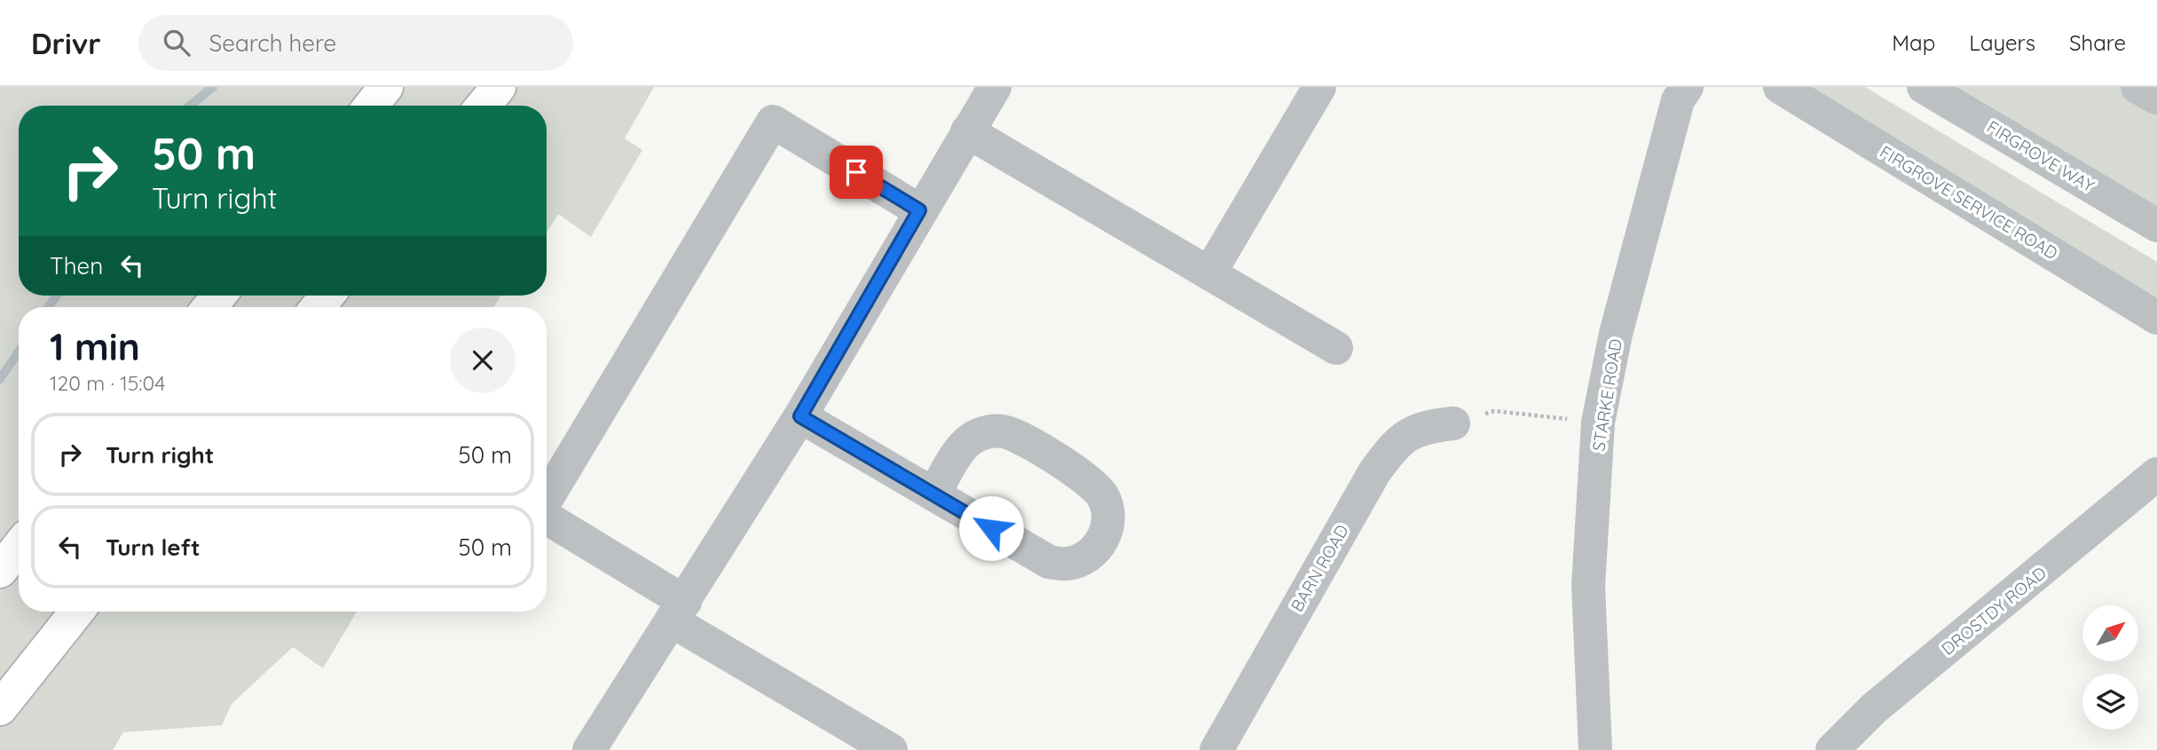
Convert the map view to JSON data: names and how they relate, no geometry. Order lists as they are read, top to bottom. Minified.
{"streets":{"street":["FIRGROVE WAY","FIRGROVE SERVICE ROAD","STARKE ROAD","BARN ROAD","DROSTDY ROAD"]},"north":"top right","page":{"header":"Drivr","search":"Search here","nav":["Map","Layers","Share"],"turn":["50 m","Turn right"],"then":"Then","heading":["1 min","120 m · 15:04"],"list":[{"name":"Turn right","value":"50 m"},{"name":"Turn left","value":"50 m"}]}}
